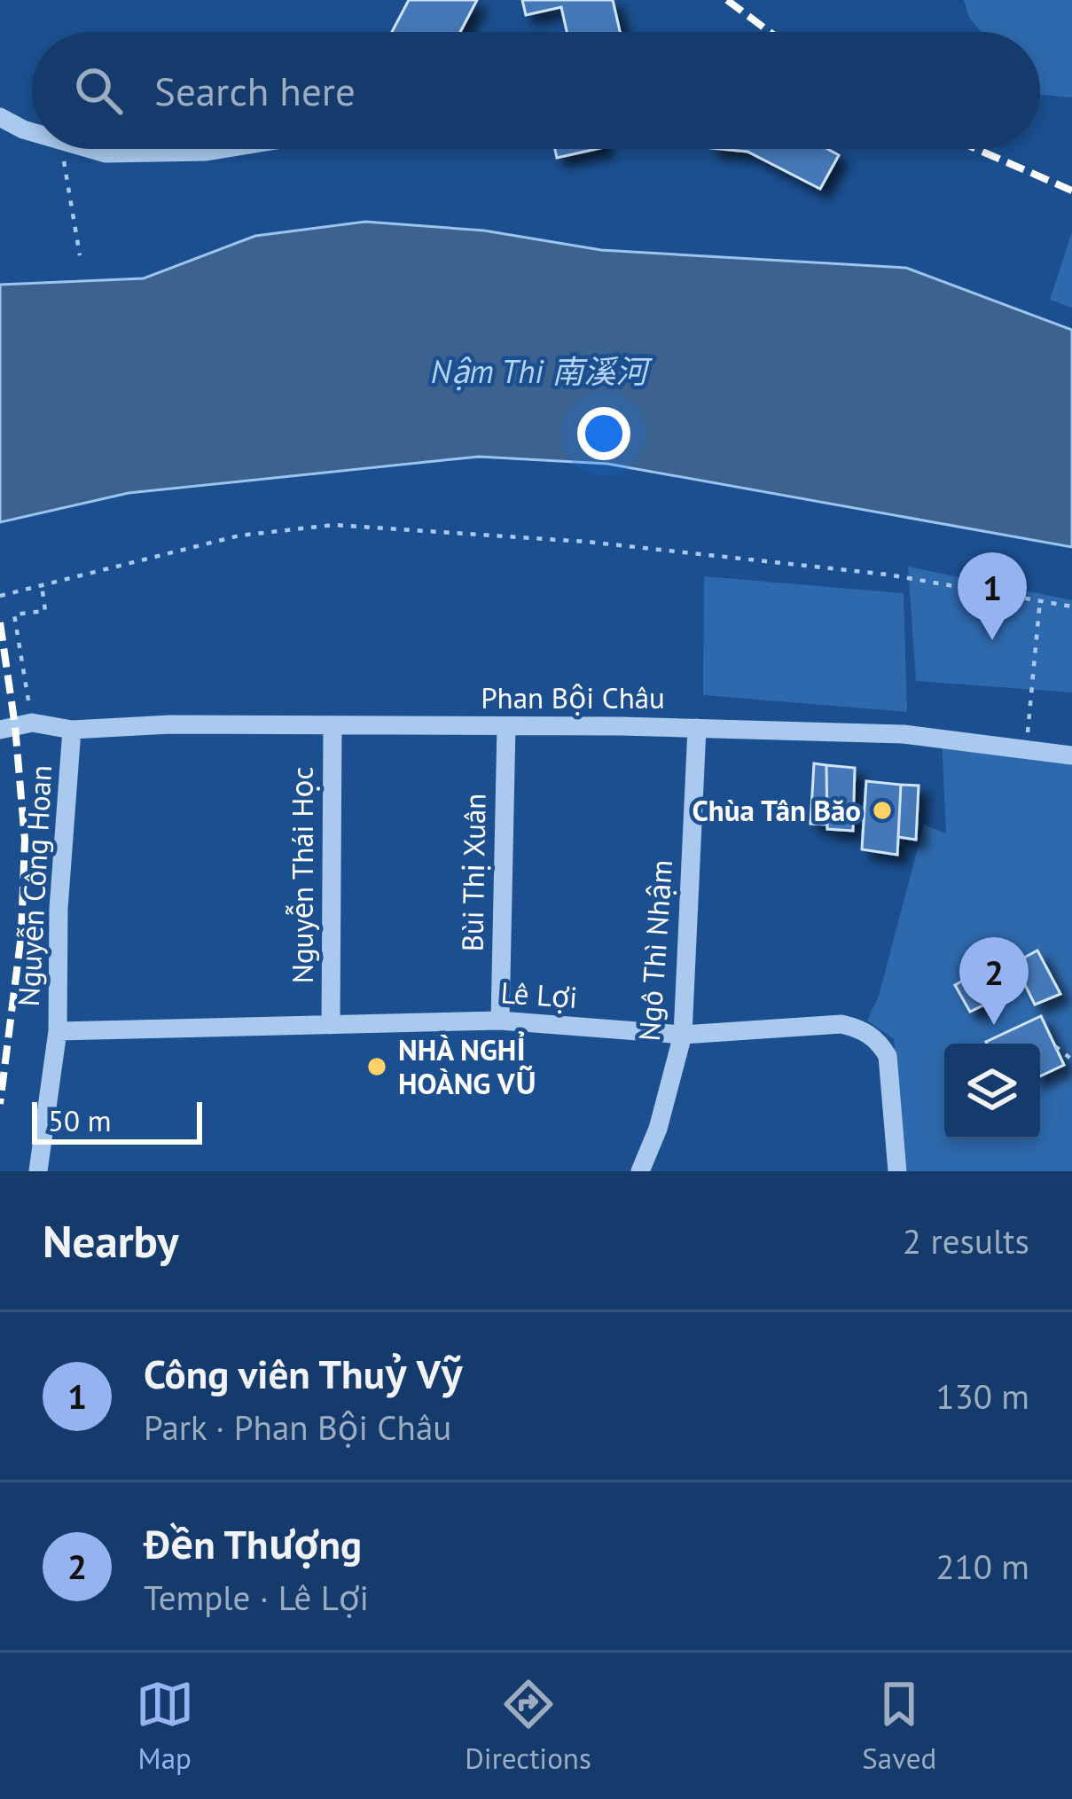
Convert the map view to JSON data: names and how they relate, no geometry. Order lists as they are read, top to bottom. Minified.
{"streets":{"street":["Phan Bội Châu","Bùi Thị Xuân","Nguyễn Thái Học","Nguyễn Công Hoan","Ngô Thì Nhậm","Lê Lợi"]},"crossings":[["Phan Bội Châu","Bùi Thị Xuân"],["Phan Bội Châu","Nguyễn Thái Học"],["Phan Bội Châu","Nguyễn Công Hoan"],["Phan Bội Châu","Ngô Thì Nhậm"],["Bùi Thị Xuân","Lê Lợi"],["Nguyễn Thái Học","Lê Lợi"],["Nguyễn Công Hoan","Lê Lợi"],["Ngô Thì Nhậm","Lê Lợi"]],"water":["Nậm Thi 南溪河"],"places":["Chùa Tân Băo","NHÀ NGHỈ HOÀNG VŨ"],"scale_bar":"50 m","page":{"search":"Search here","pins":["1","2"],"scale":"50 m","heading":["Nearby","2 results"],"list":[{"mark":"1","name":"Công viên Thuỷ Vỹ","note":"Park · Phan Bội Châu","value":"130 m"},{"mark":"2","name":"Đền Thượng","note":"Temple · Lê Lợi","value":"210 m"}],"nav":["Map","Directions","Saved"]}}
